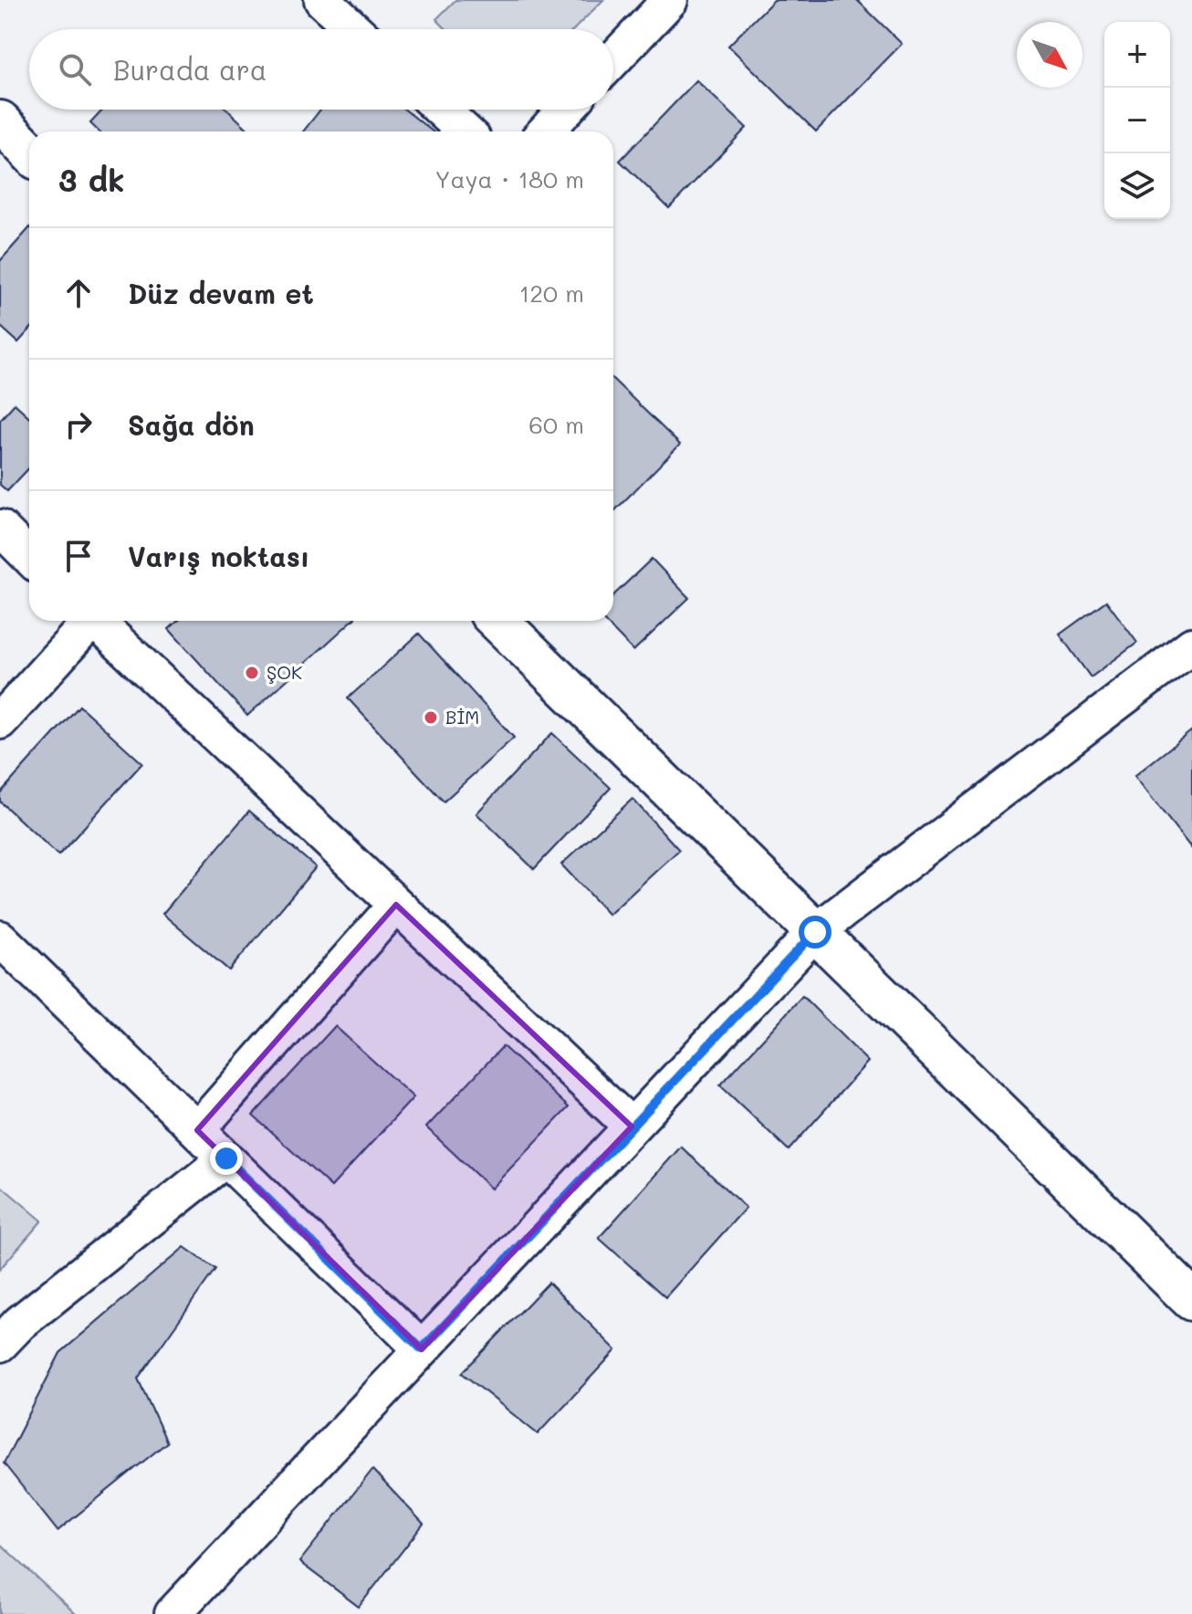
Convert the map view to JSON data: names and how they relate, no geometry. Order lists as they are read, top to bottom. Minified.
{"places":["ŞOK","BİM"],"north":"bottom right","page":{"map_buttons":["+","−"],"search":"Burada ara","heading":["3 dk","Yaya · 180 m"],"list":[["Düz devam et","120 m"],["Sağa dön","60 m"],"Varış noktası"]}}
